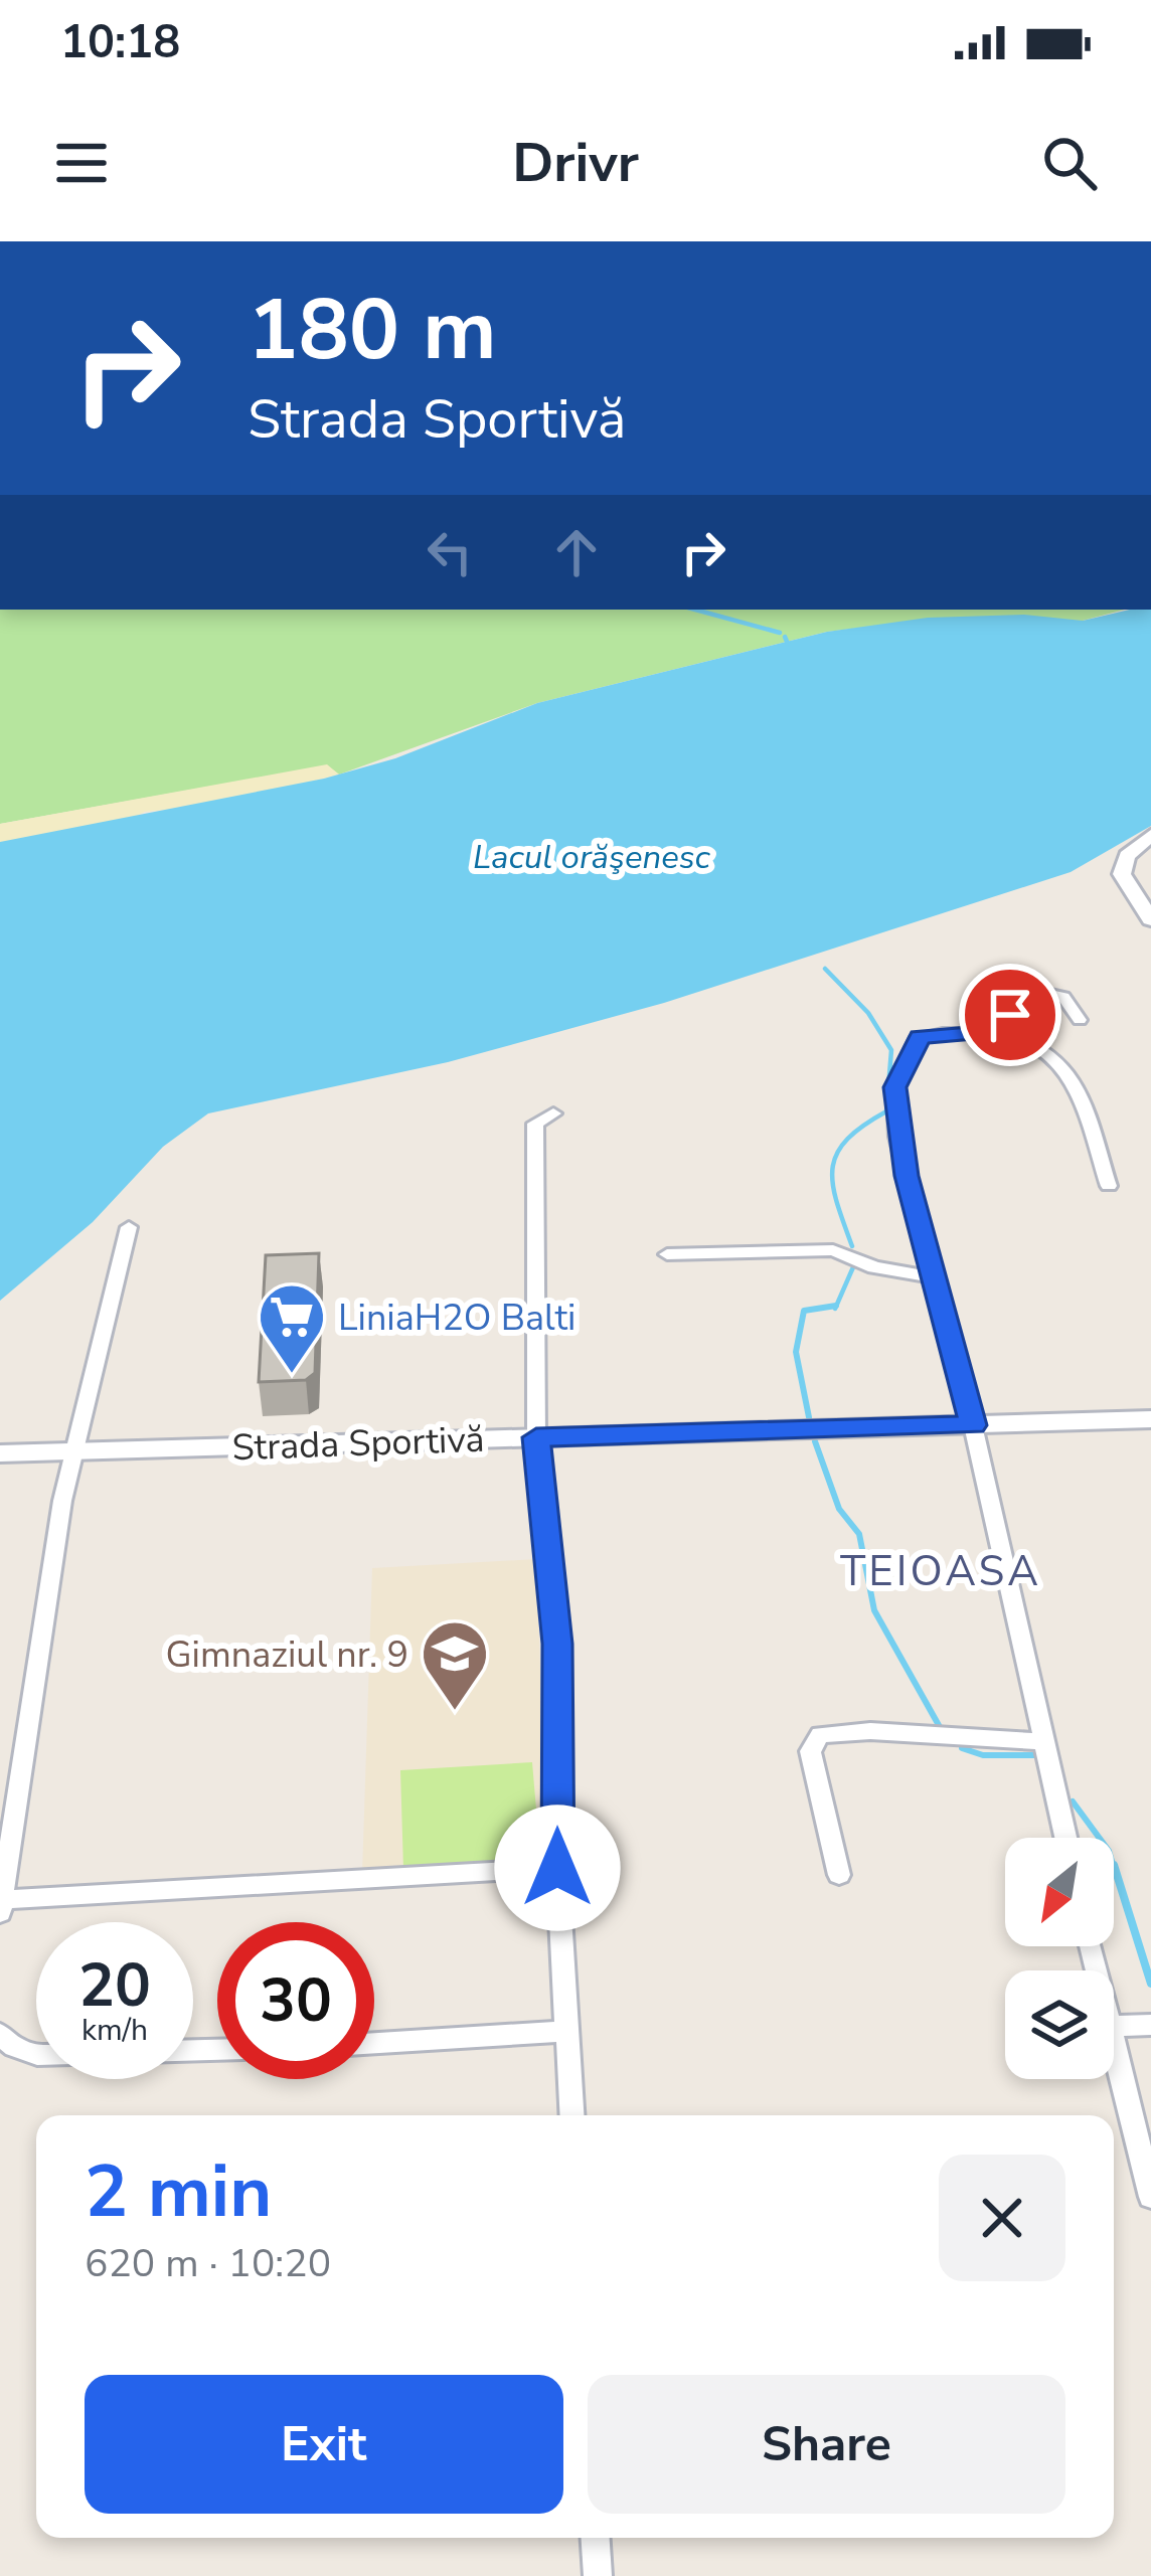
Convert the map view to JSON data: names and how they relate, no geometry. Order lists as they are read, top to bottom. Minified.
{"streets":{"street":["Strada Sportivă"]},"districts":["TEIOASA"],"water":["Lacul orăşenesc"],"places":{"supermarket":["LiniaH2O Balti"],"school or university":["Gimnaziul nr. 9"]},"north":"bottom left","page":{"status":"10:18","header":"Drivr","turn":["180 m","Strada Sportivă"],"speed":"20 km/h","limit":"30","heading":["2 min","620 m · 10:20"],"buttons":["Exit","Share"]}}
